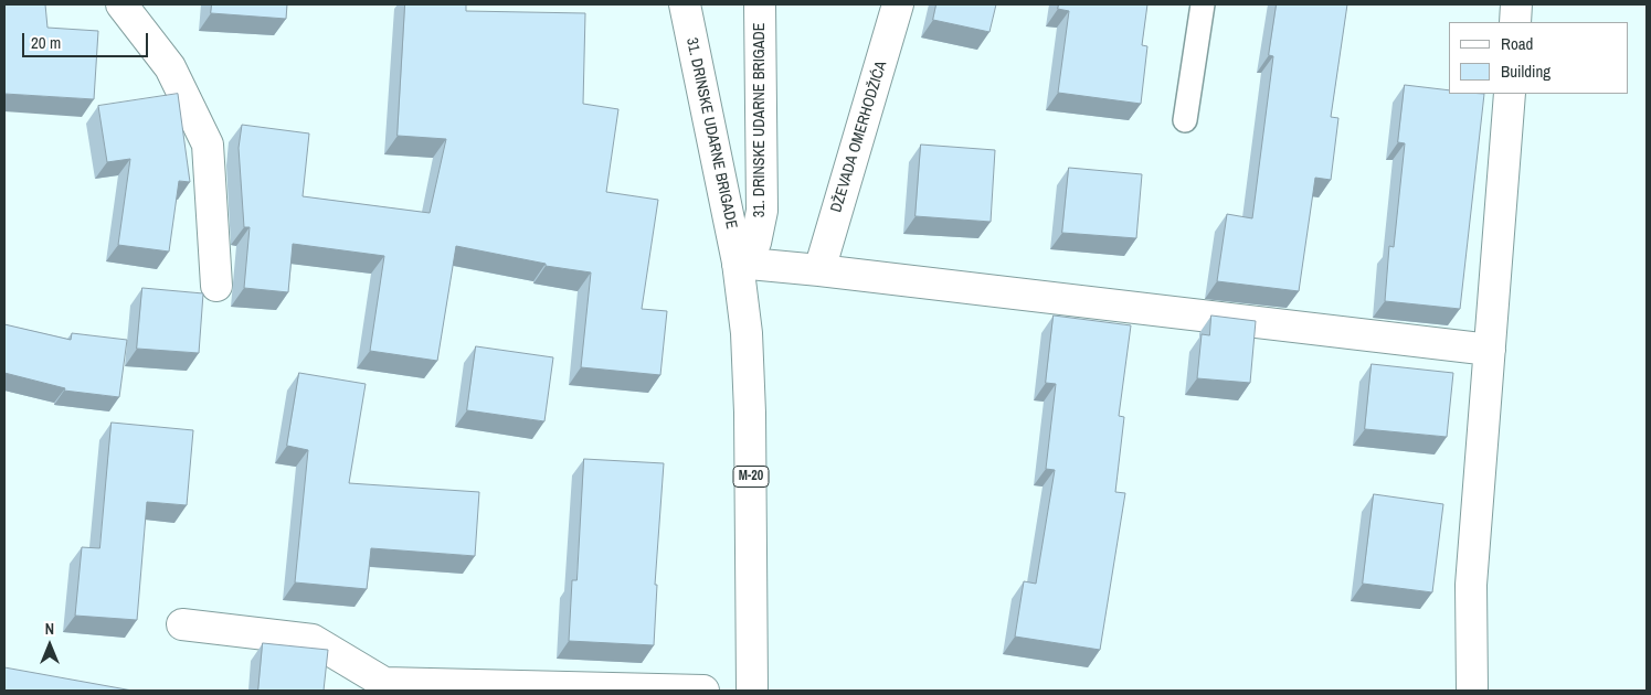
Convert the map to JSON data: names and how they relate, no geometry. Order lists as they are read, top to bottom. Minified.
{"streets":{"street":["31. DRINSKE UDARNE BRIGADE","DŽEVADA OMERHODŽIĆA","M-20"]},"crossings":[["31. DRINSKE UDARNE BRIGADE","M-20"]],"legend":["Road","Building"],"scale_bar":"20 m","north":"top"}
